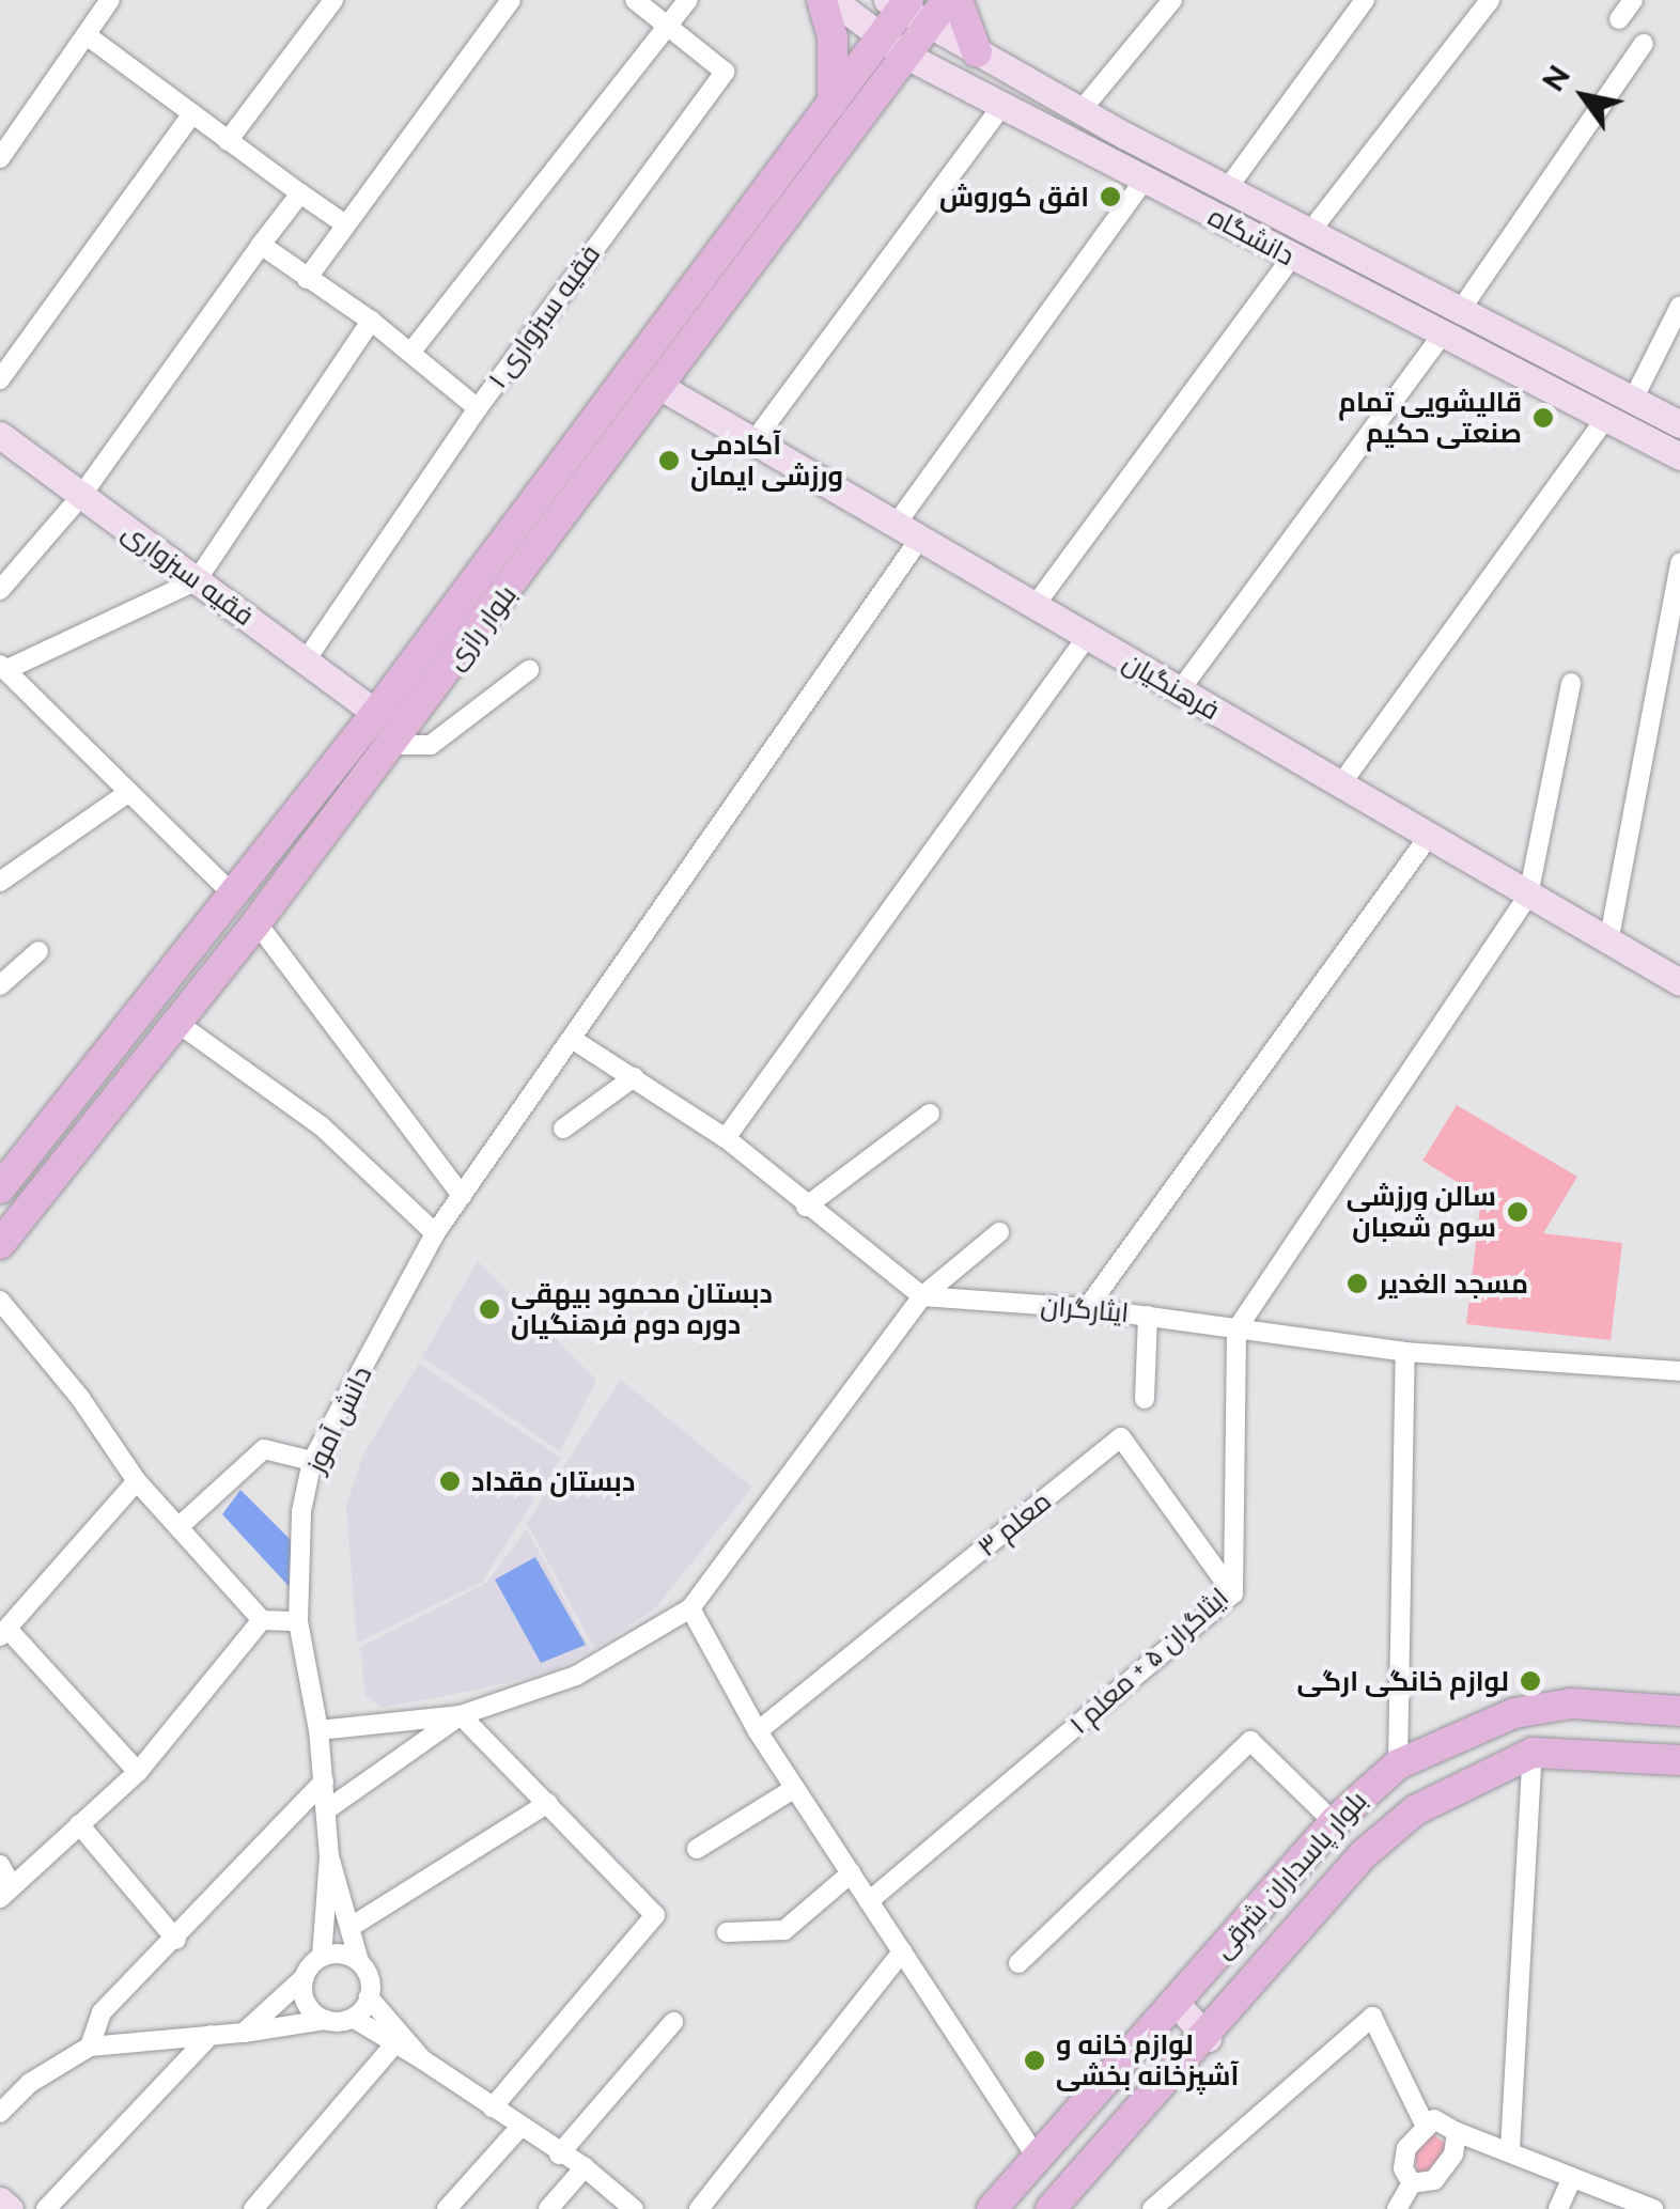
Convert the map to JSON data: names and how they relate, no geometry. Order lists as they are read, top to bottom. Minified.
{"streets":{"main road":["دانشگاه","فقیه سبزواری","بلوار رازی","فرهنگیان","بلوار پاسداران شرقی"],"street":["فقیه سبزواری ۱","ایثارگران","دانش آموز","معلم ۳","ایثاگران ۵ + معلم ۱"]},"crossings":[["دانشگاه","بلوار رازی"],["فقیه سبزواری ۱","فقیه سبزواری"],["فقیه سبزواری","بلوار رازی"],["بلوار رازی","فرهنگیان"],["فرهنگیان","دانش آموز"],["ایثارگران","ایثاگران ۵ + معلم ۱"],["معلم ۳","ایثاگران ۵ + معلم ۱"]],"places":["افق کوروش","قالیشویی تمام صنعتی حکیم","آکادمی ورزشی ایمان","سالن ورزشی سوم شعبان","مسجد الغدیر","دبستان محمود بیهقی دوره دوم فرهنگیان","دبستان مقداد","لوازم خانگی ارگی","لوازم خانه و آشپزخانه بخشی"],"north":"top left"}
